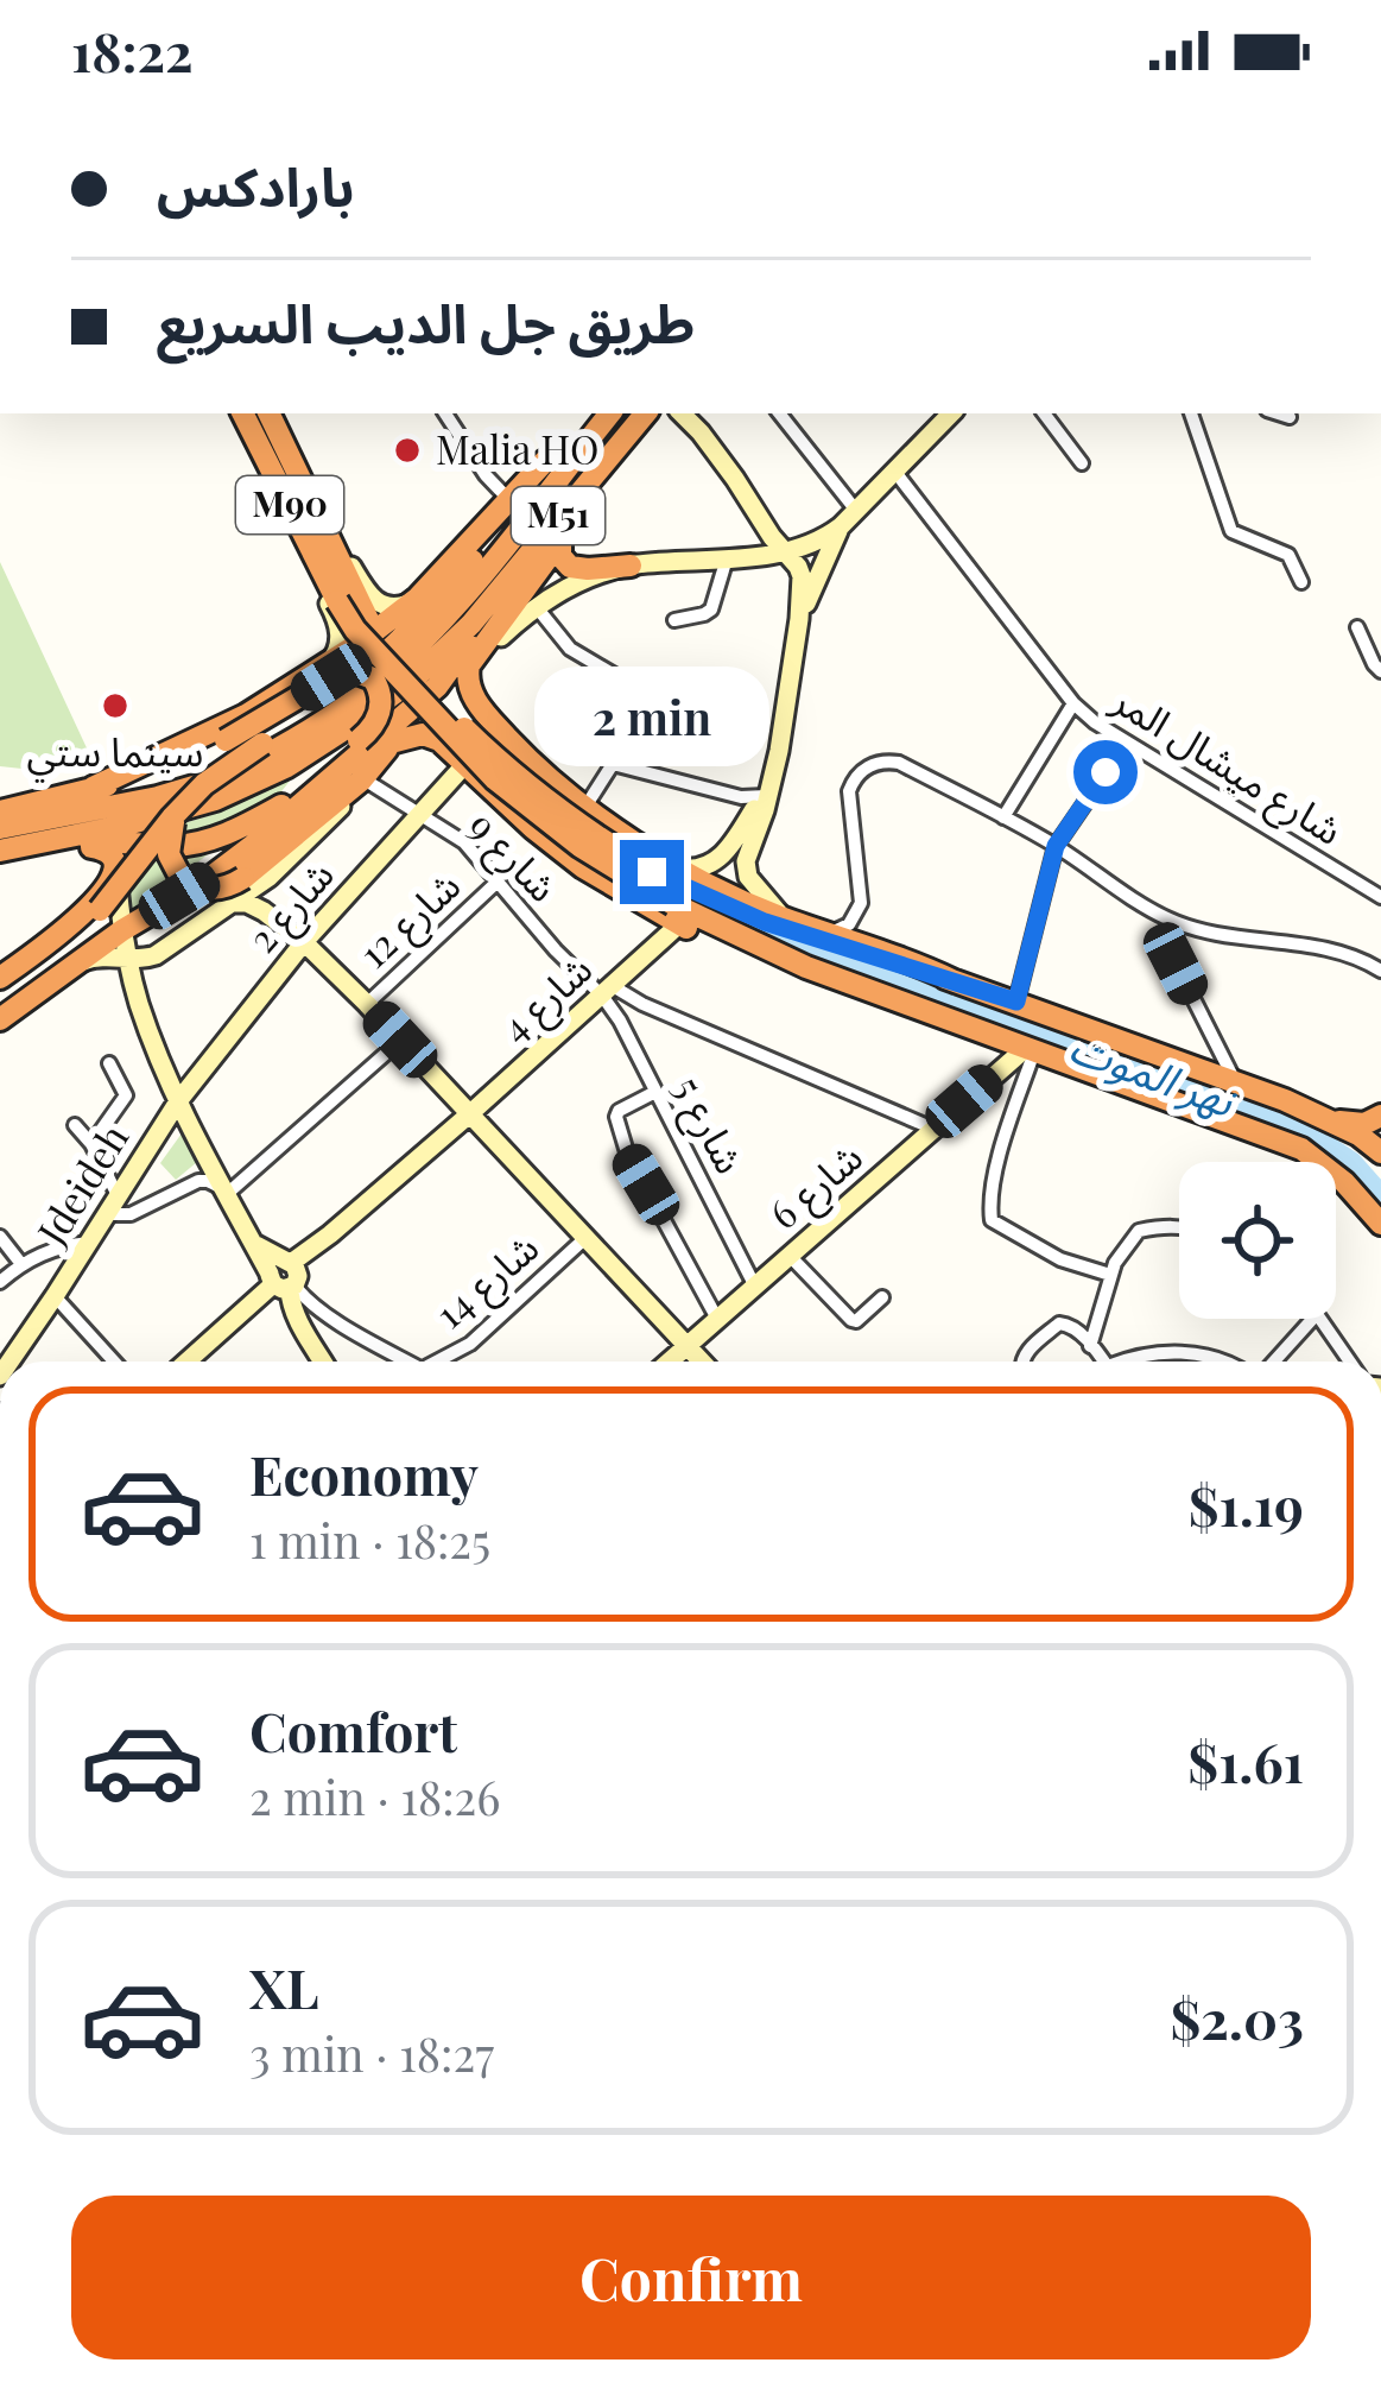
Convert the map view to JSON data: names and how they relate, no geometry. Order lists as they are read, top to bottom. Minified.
{"streets":{"highway":["M90","M51"],"street":["شارع ميشال المر","شارع 9","شارع 2","شارع 12","شارع 4","شارع 5","Jdeideh","شارع 6","شارع 14"]},"crossings":[["M90","شارع 4"],["M90","شارع 6"],["شارع 9","شارع 2"],["شارع 9","شارع 12"],["شارع 9","شارع 4"],["شارع 9","شارع 5"],["شارع 2","Jdeideh"],["شارع 4","شارع 5"],["شارع 5","شارع 6"]],"water":["نهر الموت"],"places":["Malia HO","سينما ستي"],"page":{"status":"18:22","banner":["بارادكس","طريق جل الديب السريع"],"bubble":"2 min","list":[{"name":"Economy","note":"1 min · 18:25","value":"$1.19"},{"name":"Comfort","note":"2 min · 18:26","value":"$1.61"},{"name":"XL","note":"3 min · 18:27","value":"$2.03"}],"buttons":"Confirm"}}
